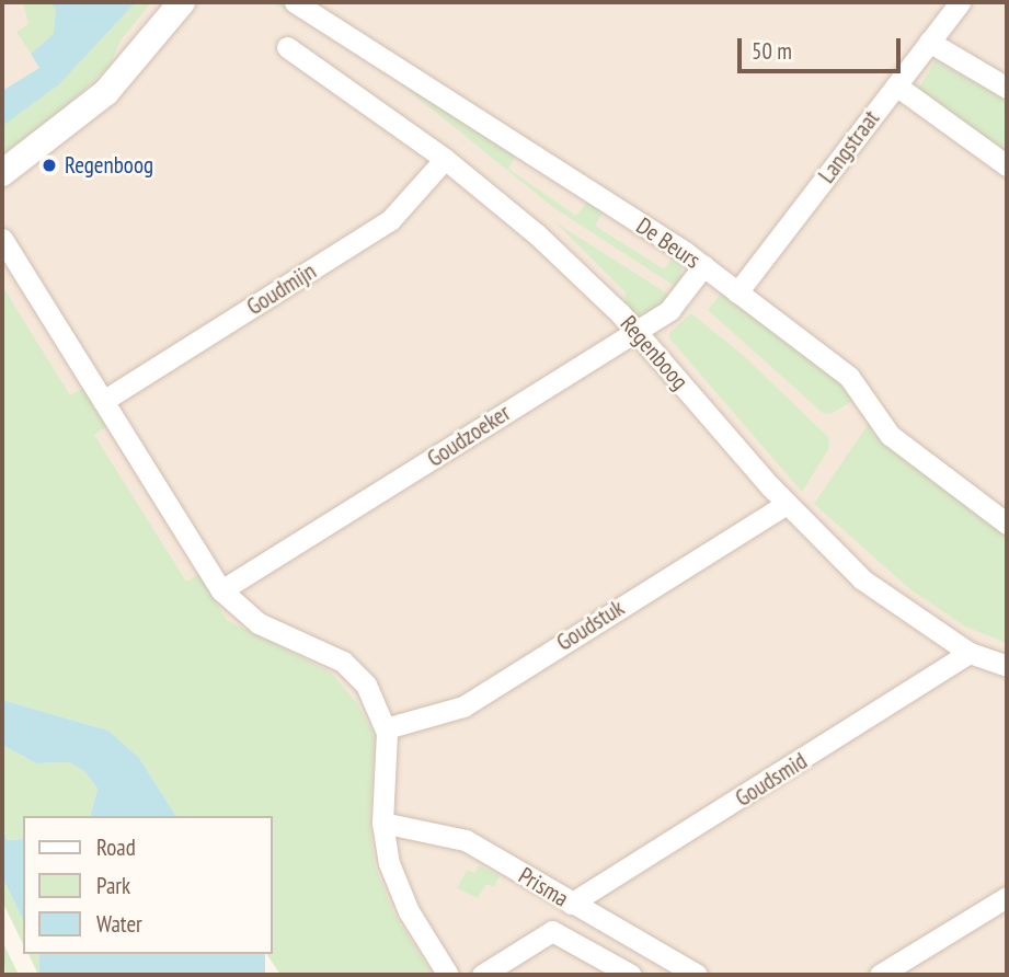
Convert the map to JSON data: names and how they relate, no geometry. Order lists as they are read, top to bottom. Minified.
{"streets":{"street":["Langstraat","De Beurs","Goudmijn","Regenboog","Goudzoeker","Goudstuk","Goudsmid","Prisma"]},"crossings":[["Langstraat","De Beurs"],["De Beurs","Goudzoeker"],["Goudmijn","Regenboog"],["Regenboog","Goudzoeker"],["Regenboog","Goudstuk"],["Regenboog","Goudsmid"],["Goudsmid","Prisma"]],"places":["Regenboog"],"legend":["Road","Park","Water"],"scale_bar":"50 m"}
